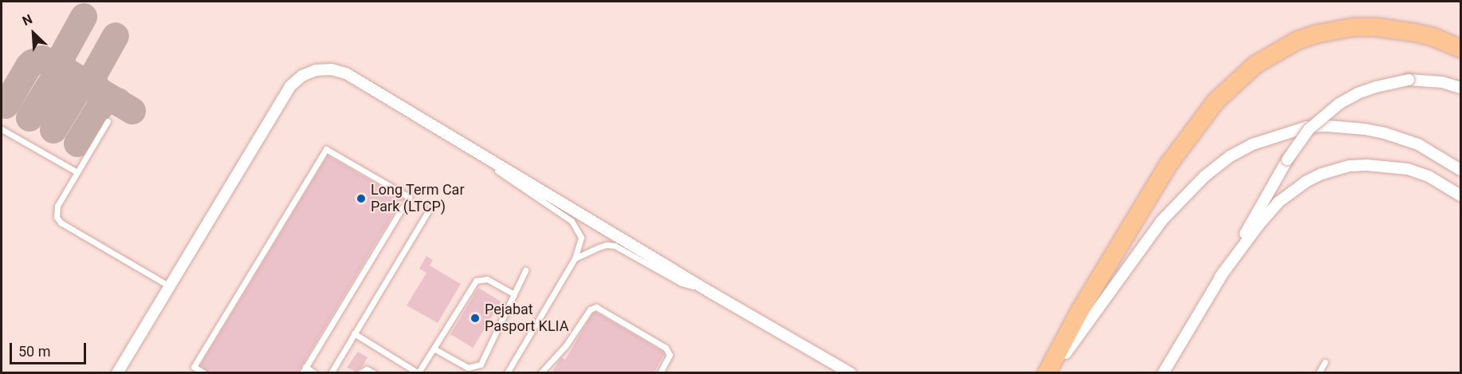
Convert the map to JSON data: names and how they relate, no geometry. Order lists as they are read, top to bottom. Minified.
{"places":["Long Term Car Park (LTCP)","Pejabat Pasport KLIA"],"scale_bar":"50 m","north":"top left"}
